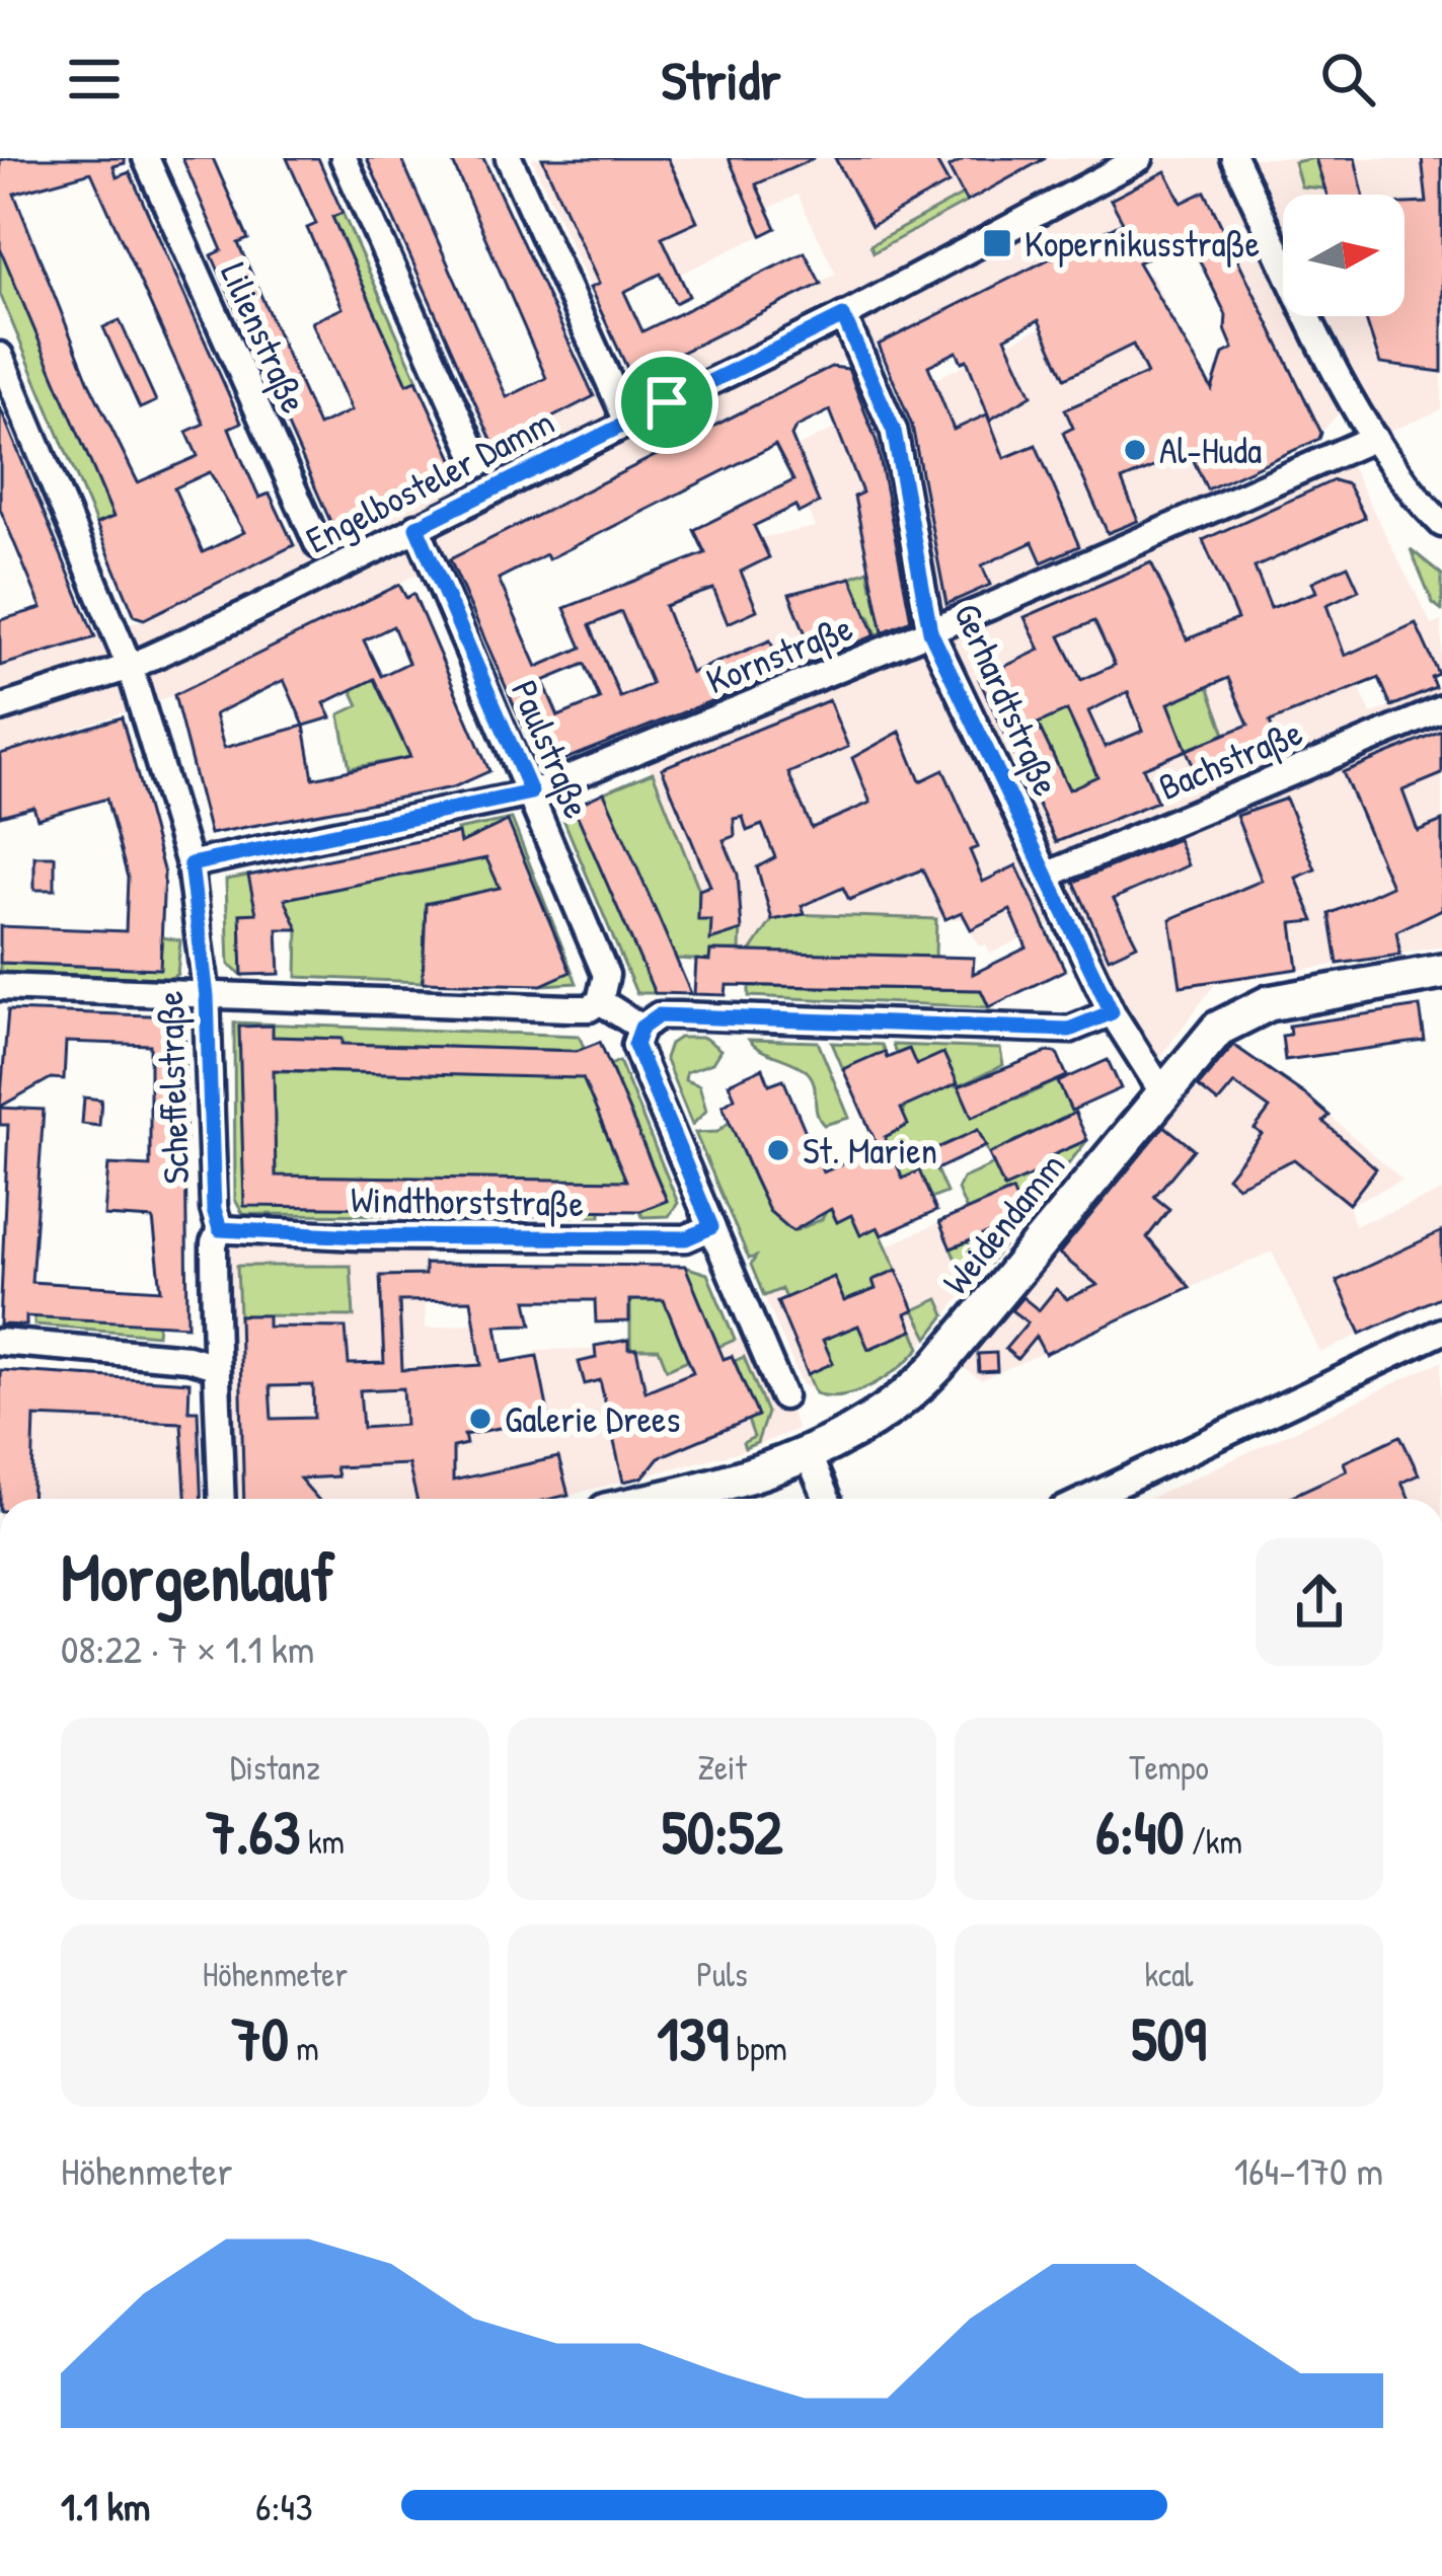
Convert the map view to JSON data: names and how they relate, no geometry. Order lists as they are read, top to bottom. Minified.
{"streets":{"main road":["Weidendamm"],"street":["Lilienstraße","Engelbosteler Damm","Kornstraße","Gerhardtstraße","Paulstraße","Bachstraße","Scheffelstraße","Windthorststraße"]},"crossings":[["Engelbosteler Damm","Gerhardtstraße"],["Engelbosteler Damm","Paulstraße"],["Engelbosteler Damm","Scheffelstraße"],["Kornstraße","Gerhardtstraße"],["Kornstraße","Paulstraße"],["Kornstraße","Scheffelstraße"],["Gerhardtstraße","Bachstraße"],["Gerhardtstraße","Weidendamm"],["Scheffelstraße","Windthorststraße"]],"places":{"transit":["Kopernikusstraße"],"other":["Al-Huda","St. Marien","Galerie Drees"]},"north":"right","page":{"header":"Stridr","heading":["Morgenlauf","08:22 · 7 × 1.1 km"],"stats":[["Distanz","7.63 km"],["Zeit","50:52"],["Tempo","6:40 /km"],["Höhenmeter","70 m"],["Puls","139 bpm"],["kcal","509"]],"chart":["Höhenmeter","164–170 m"],"list":[{"name":"1.1 km","note":"6:43"}]}}
